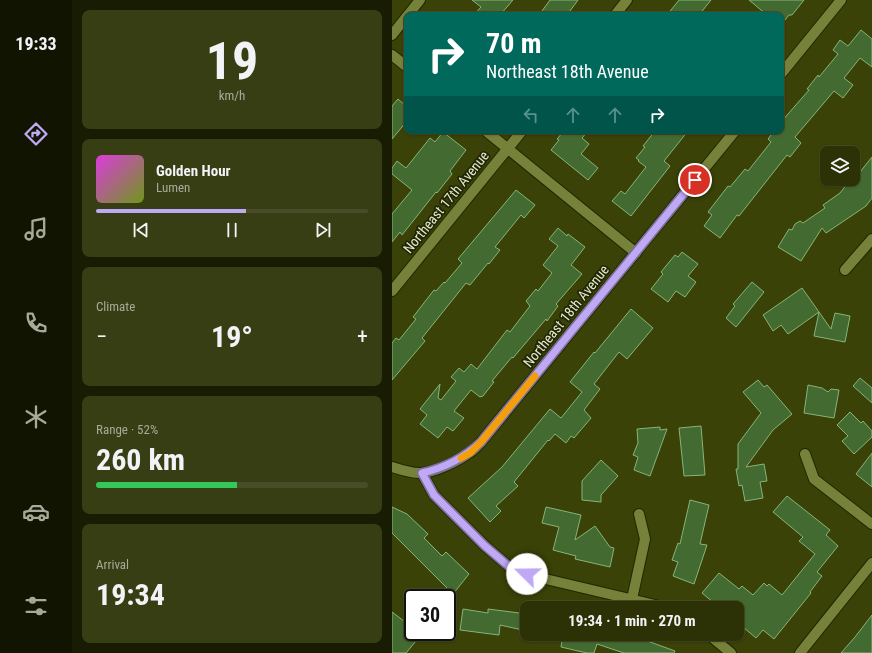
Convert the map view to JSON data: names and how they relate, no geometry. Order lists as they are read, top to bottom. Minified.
{"streets":{"street":["Northeast 17th Avenue","Northeast 18th Avenue"]},"page":{"tabs":"19:33","tile":[["19","km/h"],"Climate",["Range · 52%","260 km"],["Arrival","19:34"]],"turn":["70 m","Northeast 18th Avenue"],"song":["Golden Hour","Lumen"],"heat":["−","19°","+"],"limit":"30","trip":"19:34 · 1 min · 270 m"}}
